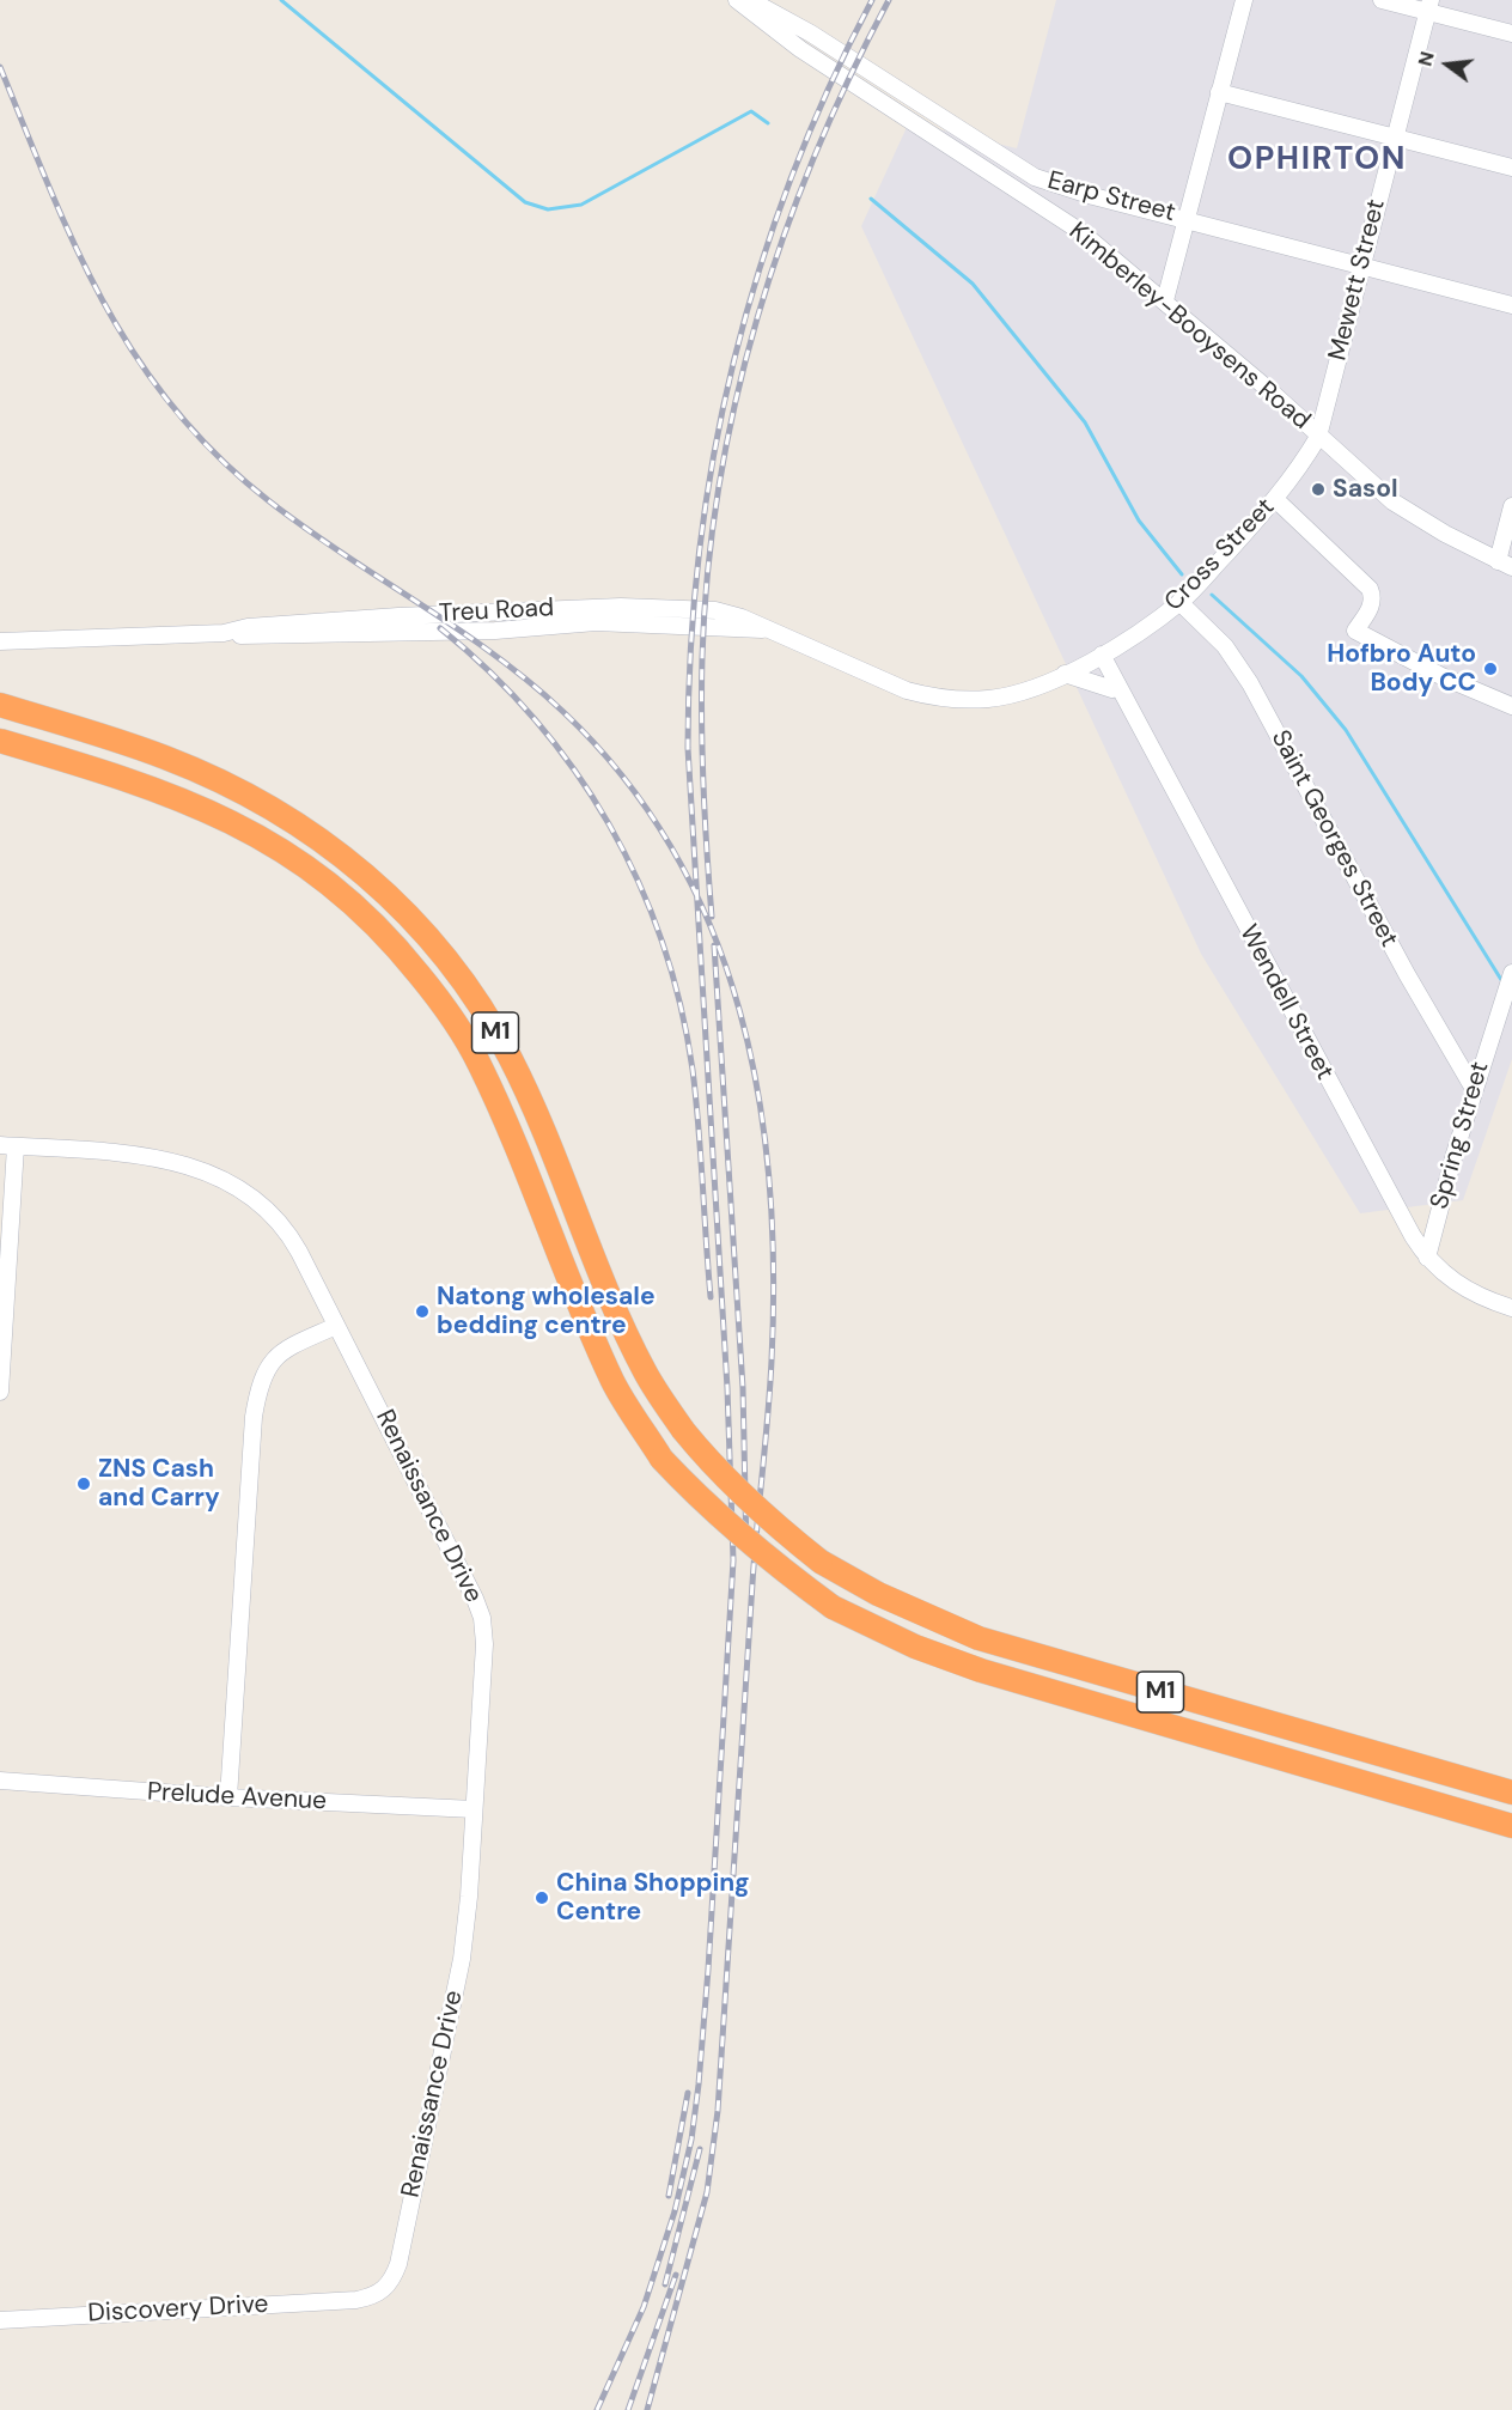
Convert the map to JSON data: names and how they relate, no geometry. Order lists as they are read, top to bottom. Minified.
{"streets":{"highway":["M1"],"street":["Earp Street","Mewett Street","Kimberley-Booysens Road","Cross Street","Treu Road","Saint Georges Street","Wendell Street","Spring Street","Renaissance Drive","Prelude Avenue","Discovery Drive"]},"crossings":[["Earp Street","Mewett Street"],["Earp Street","Kimberley-Booysens Road"],["Mewett Street","Kimberley-Booysens Road"],["Mewett Street","Cross Street"],["Kimberley-Booysens Road","Cross Street"],["Cross Street","Treu Road"],["Cross Street","Saint Georges Street"],["Cross Street","Wendell Street"],["Treu Road","Wendell Street"],["Saint Georges Street","Spring Street"],["Wendell Street","Spring Street"],["Renaissance Drive","Prelude Avenue"],["Renaissance Drive","Discovery Drive"]],"districts":["OPHIRTON"],"places":["Sasol","Hofbro Auto Body CC","Natong wholesale bedding centre","ZNS Cash and Carry","China Shopping Centre"],"north":"left"}
